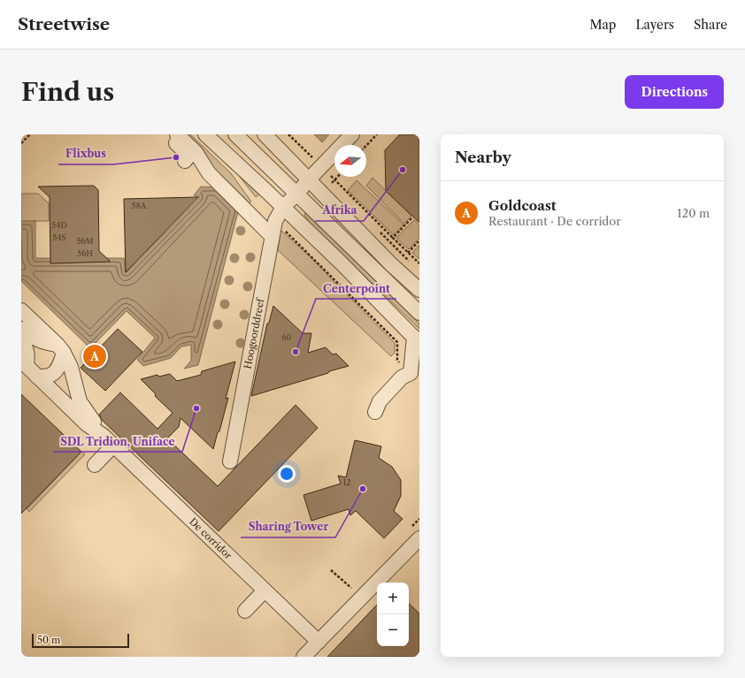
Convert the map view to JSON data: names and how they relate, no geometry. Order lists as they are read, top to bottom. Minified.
{"streets":{"street":["Hoogoorddreef","De corridor"]},"places":["Flixbus","Afrika","Centerpoint","SDL Tridion, Uniface","Sharing Tower"],"house_numbers":["58A","54D","54S","56M","56H","60","12"],"scale_bar":"50 m","north":"left","page":{"header":"Streetwise","nav":["Map","Layers","Share"],"buttons":"Directions","title":"Find us","heading":"Nearby","list":[{"mark":"A","name":"Goldcoast","note":"Restaurant · De corridor","value":"120 m"}],"pins":"A","map_buttons":["+","−"],"scale":"50 m"}}
